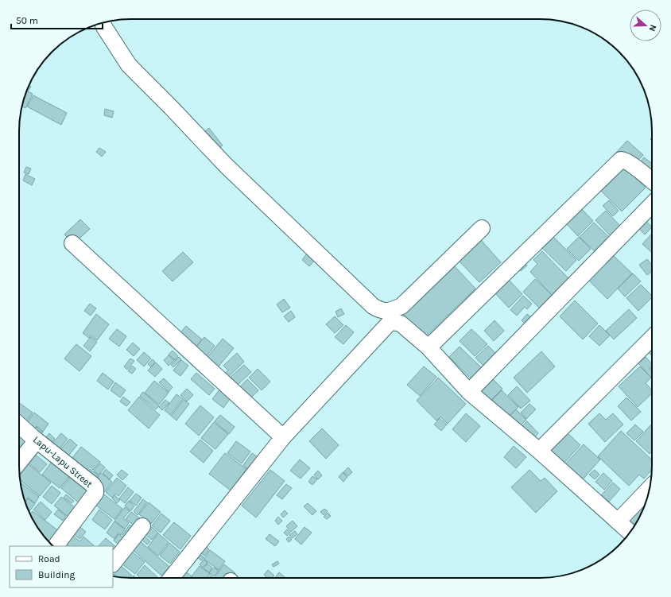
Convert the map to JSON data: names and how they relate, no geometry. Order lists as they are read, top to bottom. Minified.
{"streets":{"street":["Lapu-Lapu Street"]},"legend":["Road","Building"],"scale_bar":"50 m","north":"right"}
